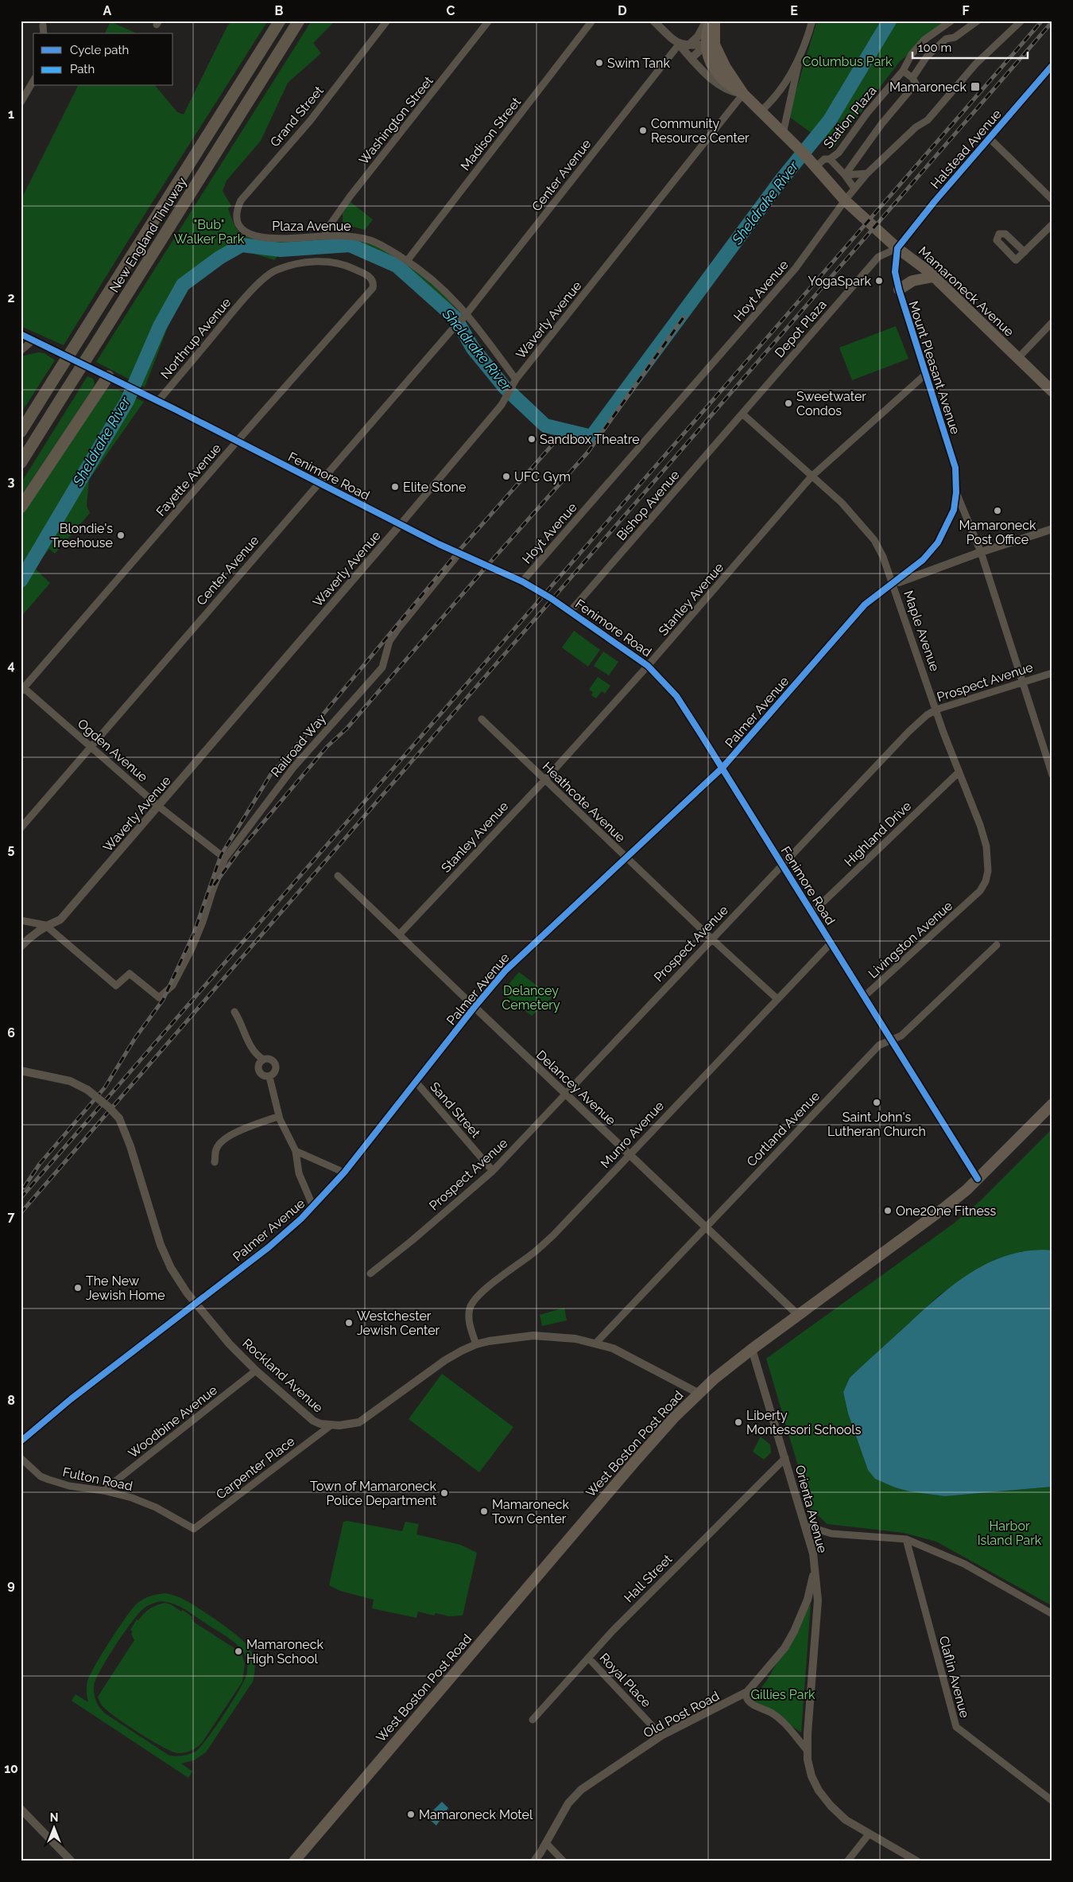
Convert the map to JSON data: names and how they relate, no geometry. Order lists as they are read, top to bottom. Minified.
{"streets":{"highway":["New England Thruway"],"main road":["Mamaroneck Avenue","West Boston Post Road"],"street":["Grand Street","Station Plaza","Washington Street","Madison Street","Halstead Avenue","Center Avenue","Plaza Avenue","Hoyt Avenue","Waverly Avenue","Depot Plaza","Northrup Avenue","Mount Pleasant Avenue","Fenimore Road","Fayette Avenue","Bishop Avenue","Stanley Avenue","Maple Avenue","Prospect Avenue","Palmer Avenue","Railroad Way","Ogden Avenue","Heathcote Avenue","Highland Drive","Livingston Avenue","Delancey Avenue","Sand Street","Cortland Avenue","Munro Avenue","Rockland Avenue","Woodbine Avenue","Carpenter Place","Fulton Road","Orienta Avenue","Hall Street","Claflin Avenue","Royal Place","Old Post Road"]},"crossings":[["Grand Street","Plaza Avenue"],["Station Plaza","Hoyt Avenue"],["Station Plaza","Mamaroneck Avenue"],["Washington Street","Plaza Avenue"],["Madison Street","Plaza Avenue"],["Halstead Avenue","Mamaroneck Avenue"],["Halstead Avenue","Depot Plaza"],["Halstead Avenue","Mount Pleasant Avenue"],["Center Avenue","Plaza Avenue"],["Center Avenue","Mamaroneck Avenue"],["Center Avenue","Fenimore Road"],["Center Avenue","Ogden Avenue"],["Plaza Avenue","Waverly Avenue"],["Hoyt Avenue","Mamaroneck Avenue"],["Hoyt Avenue","Fenimore Road"],["Mamaroneck Avenue","Waverly Avenue"],["Mamaroneck Avenue","Depot Plaza"],["Mamaroneck Avenue","Mount Pleasant Avenue"],["Waverly Avenue","Fenimore Road"],["Waverly Avenue","Railroad Way"],["Waverly Avenue","Ogden Avenue"],["Depot Plaza","Mount Pleasant Avenue"],["Depot Plaza","Bishop Avenue"],["Depot Plaza","Maple Avenue"],["Northrup Avenue","Fenimore Road"],["Northrup Avenue","Fayette Avenue"],["Mount Pleasant Avenue","Stanley Avenue"],["Mount Pleasant Avenue","Prospect Avenue"],["Mount Pleasant Avenue","Palmer Avenue"],["Fenimore Road","Fayette Avenue"],["Fenimore Road","Bishop Avenue"],["Fenimore Road","Stanley Avenue"],["Fenimore Road","Prospect Avenue"],["Fenimore Road","Palmer Avenue"],["Fenimore Road","Railroad Way"],["Fenimore Road","Highland Drive"],["Fenimore Road","Livingston Avenue"],["Fenimore Road","Cortland Avenue"],["Fenimore Road","Munro Avenue"],["Fenimore Road","West Boston Post Road"],["Fayette Avenue","Ogden Avenue"],["Bishop Avenue","Maple Avenue"],["Stanley Avenue","Maple Avenue"],["Stanley Avenue","Heathcote Avenue"],["Stanley Avenue","Delancey Avenue"],["Maple Avenue","Prospect Avenue"],["Maple Avenue","Palmer Avenue"],["Maple Avenue","Highland Drive"],["Maple Avenue","Livingston Avenue"],["Prospect Avenue","Heathcote Avenue"],["Prospect Avenue","Delancey Avenue"],["Prospect Avenue","Sand Street"],["Palmer Avenue","Heathcote Avenue"],["Palmer Avenue","Delancey Avenue"],["Palmer Avenue","Sand Street"],["Palmer Avenue","Rockland Avenue"],["Railroad Way","Ogden Avenue"],["Heathcote Avenue","Munro Avenue"],["Delancey Avenue","Cortland Avenue"],["Delancey Avenue","Munro Avenue"],["Delancey Avenue","West Boston Post Road"],["Cortland Avenue","Rockland Avenue"],["Munro Avenue","Rockland Avenue"],["Rockland Avenue","Woodbine Avenue"],["Rockland Avenue","West Boston Post Road"],["Rockland Avenue","Carpenter Place"],["Woodbine Avenue","Fulton Road"],["West Boston Post Road","Orienta Avenue"],["Carpenter Place","Fulton Road"],["Orienta Avenue","Hall Street"],["Orienta Avenue","Old Post Road"],["Hall Street","Royal Place"],["Royal Place","Old Post Road"]],"water":["Sheldrake River"],"parks":["Columbus Park","\"Bub\" Walker Park","Delancey Cemetery","Harbor Island Park","Gillies Park"],"places":{"other":["Swim Tank","Community Resource Center","YogaSpark","Sweetwater Condos","Sandbox Theatre","UFC Gym","Elite Stone","Mamaroneck Post Office","Blondie's Treehouse","Saint John's Lutheran Church","One2One Fitness","The New Jewish Home","Westchester Jewish Center","Liberty Montessori Schools","Town of Mamaroneck Police Department","Mamaroneck Town Center","Mamaroneck High School","Mamaroneck Motel"],"transit":["Mamaroneck"]},"legend":["Cycle path","Path"],"scale_bar":"100 m","north":"top","grid":{"columns":["A","B","C","D","E","F"],"rows":["1","2","3","4","5","6","7","8","9","10"]}}
